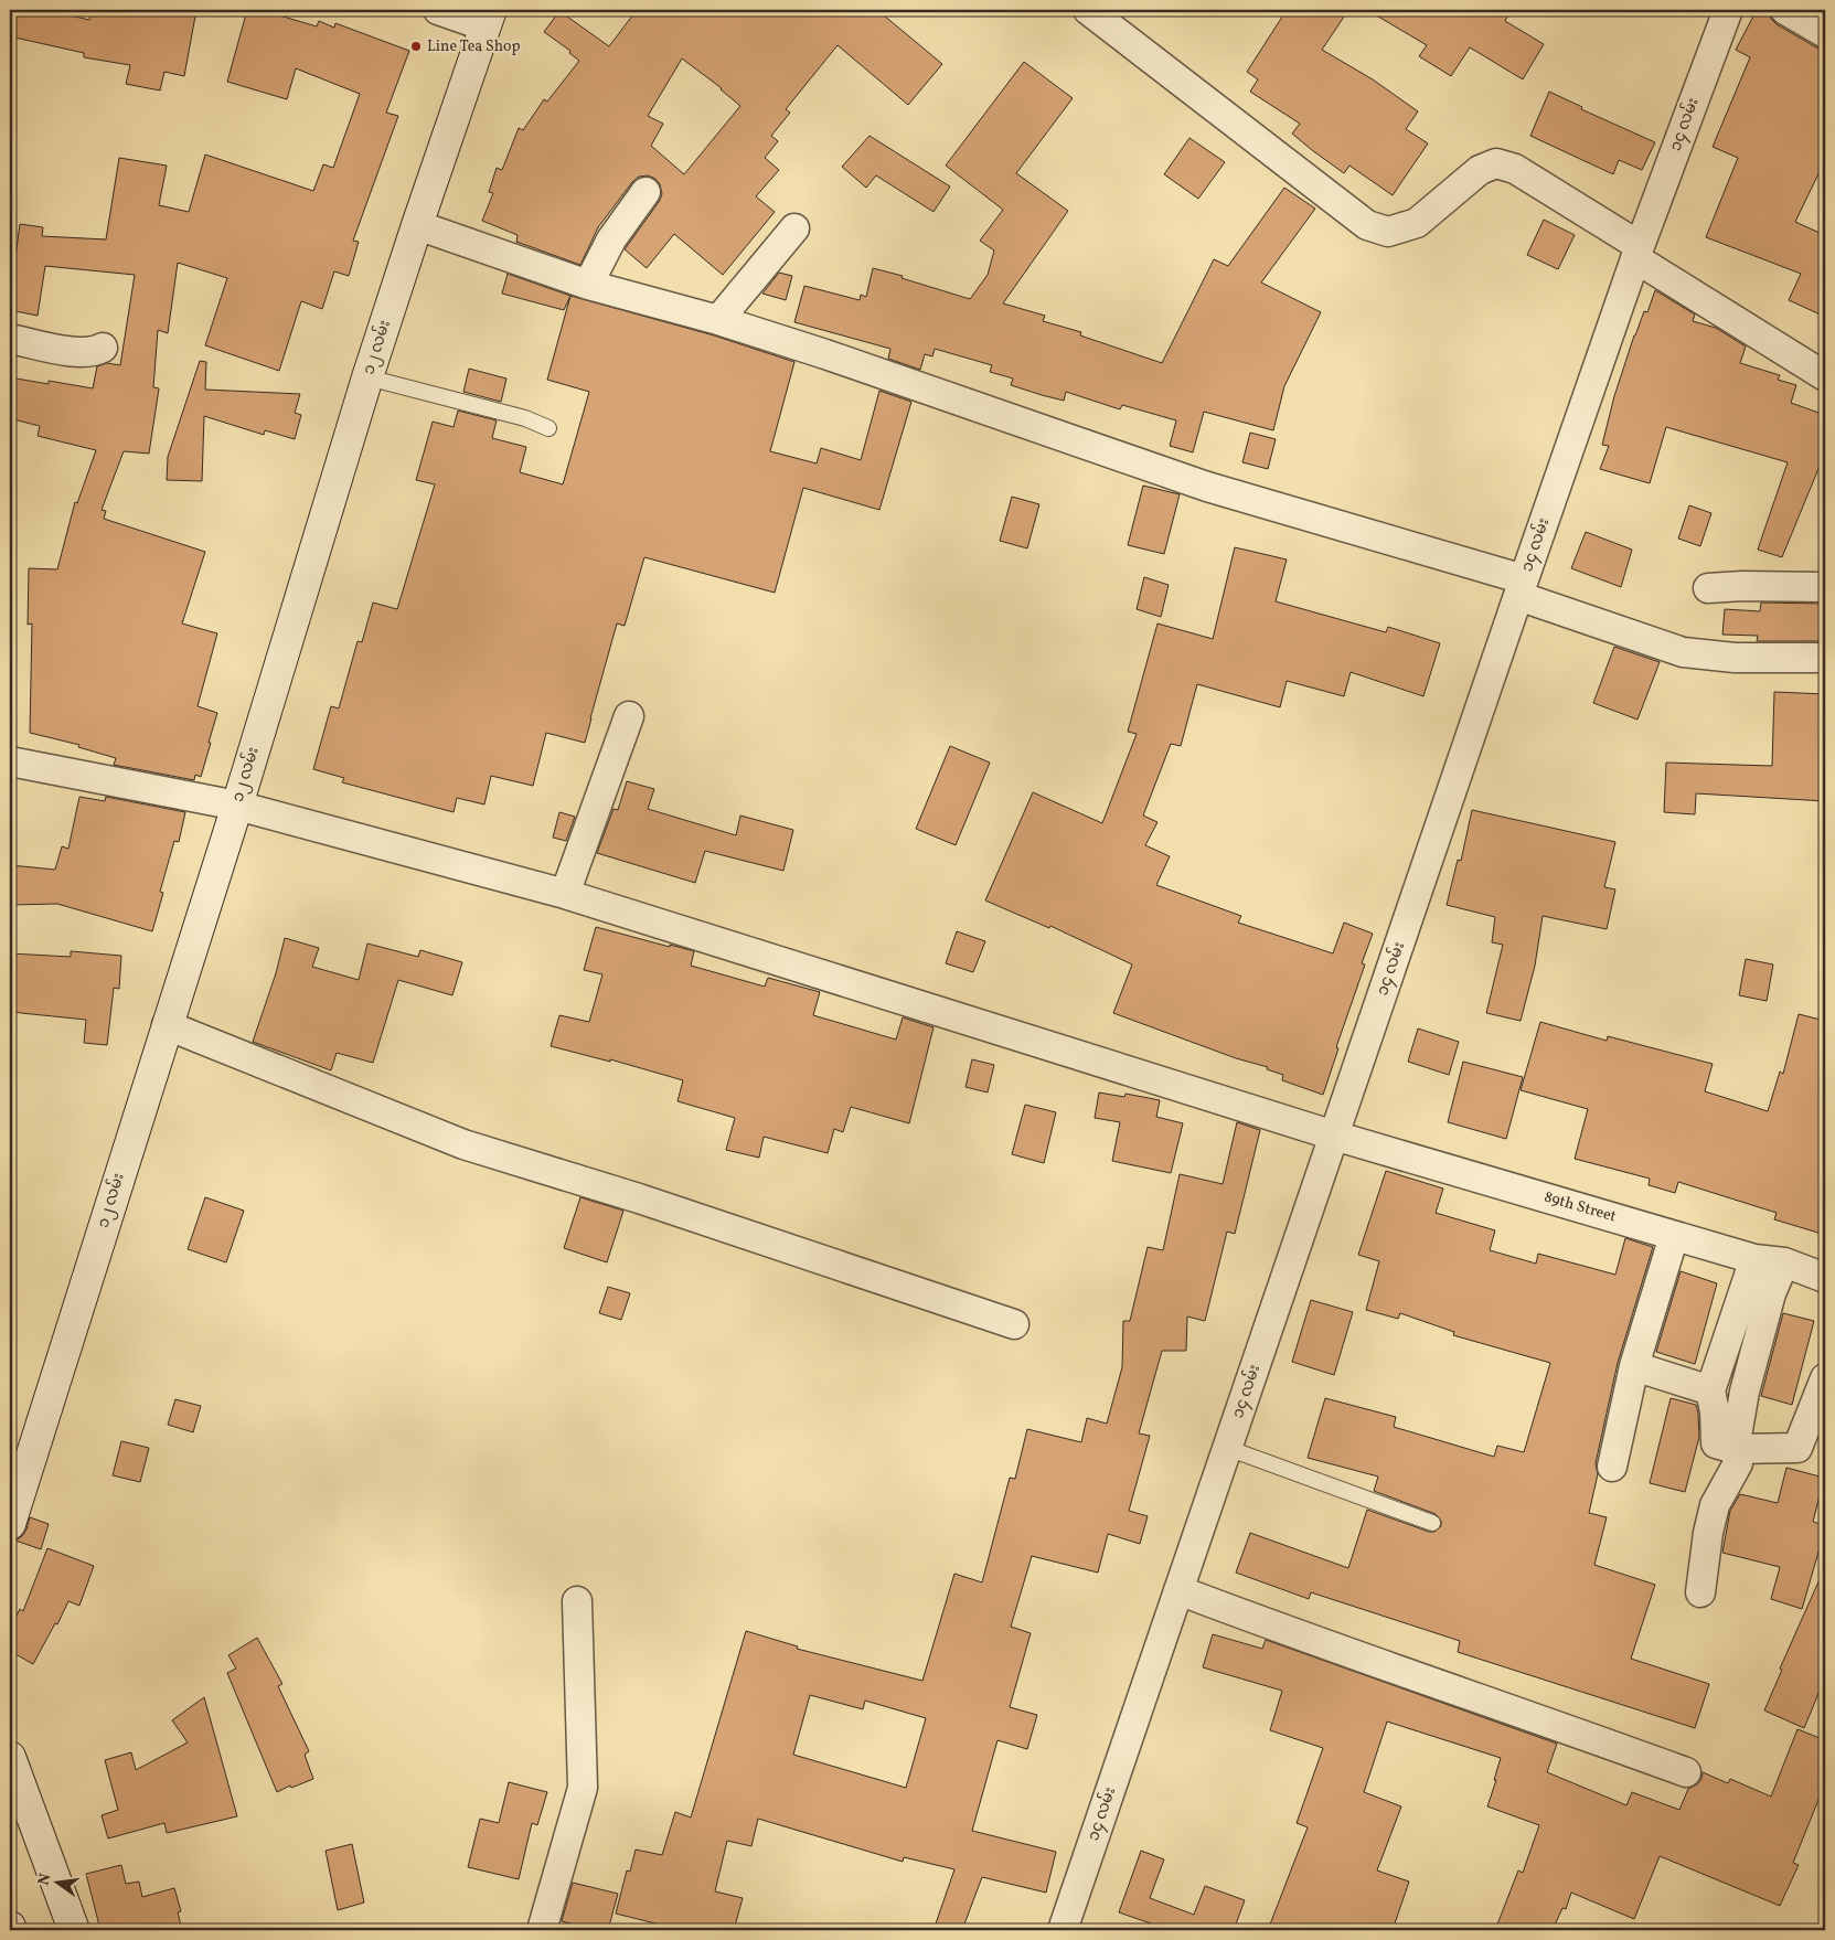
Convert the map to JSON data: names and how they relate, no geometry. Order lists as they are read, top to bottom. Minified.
{"streets":{"main road":["၁၂ လမ်း"],"street":["၁၄ လမ်း","89th Street"]},"crossings":[["၁၄ လမ်း","89th Street"],["၁၂ လမ်း","89th Street"]],"places":["Line Tea Shop"],"north":"left"}
